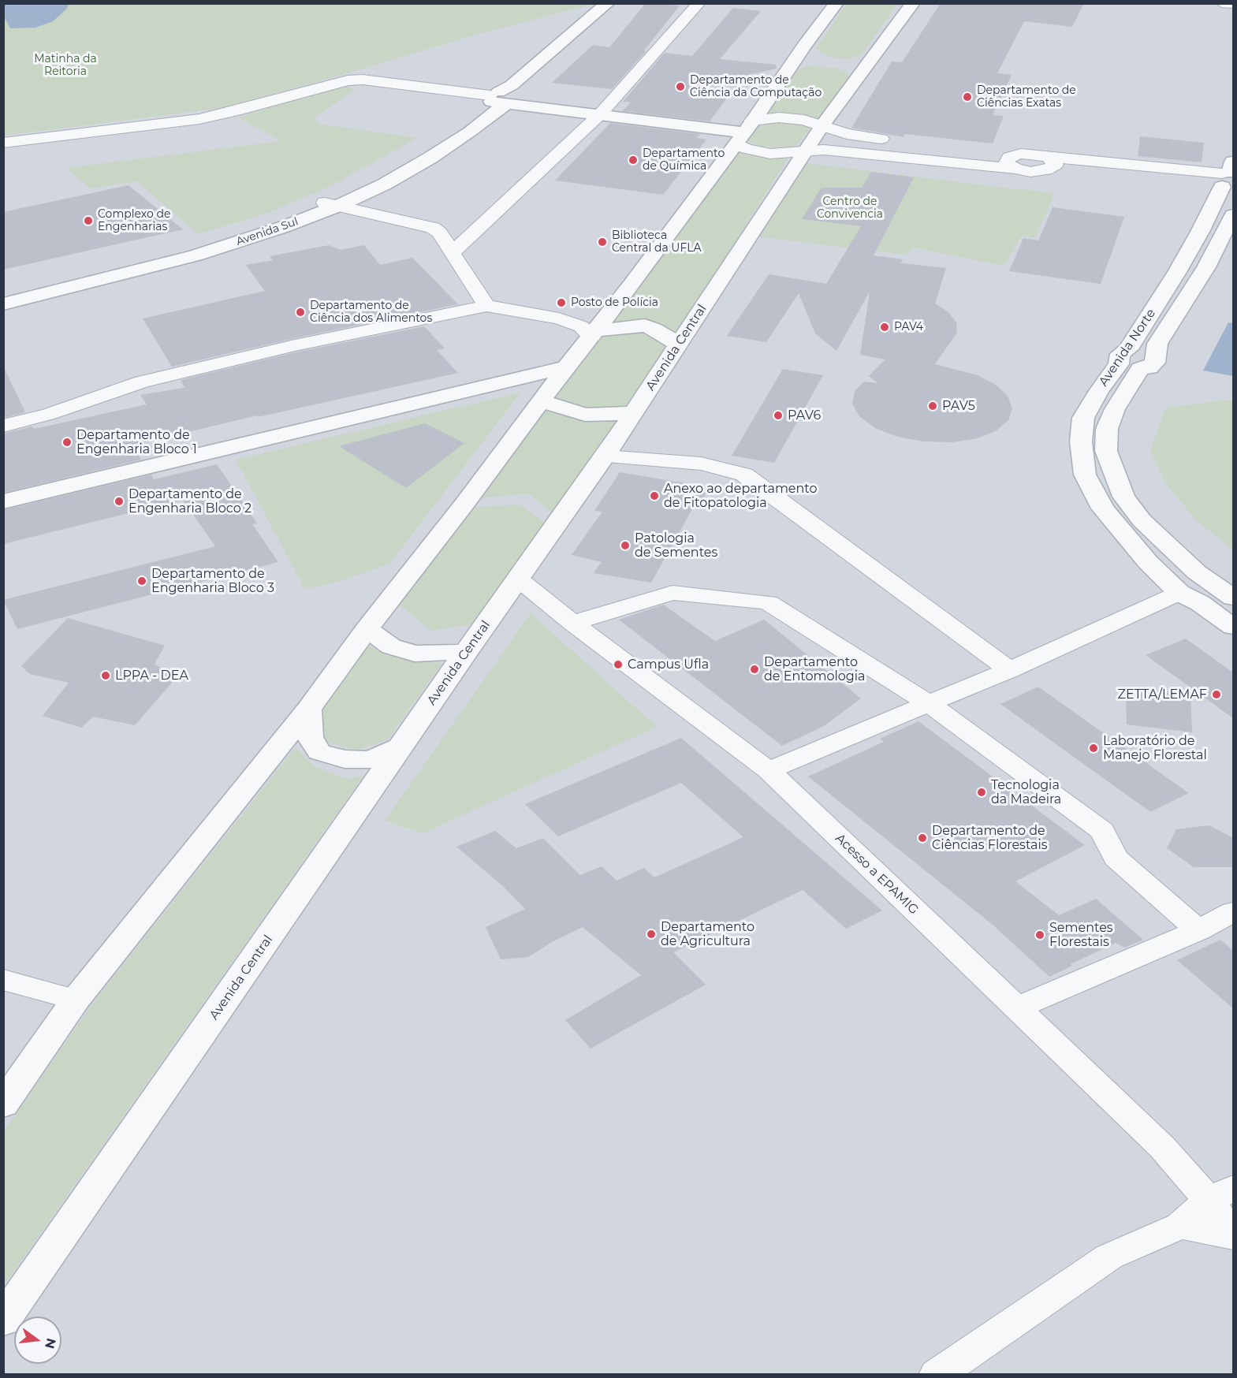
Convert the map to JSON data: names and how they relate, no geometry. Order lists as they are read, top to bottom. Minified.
{"streets":{"street":["Avenida Sul","Avenida Central","Avenida Norte","Acesso a EPAMIG"]},"crossings":[["Avenida Central","Acesso a EPAMIG"]],"parks":["Matinha da Reitoria","Centro de Convivencia"],"places":["Departamento de Ciência da Computação","Departamento de Ciências Exatas","Departamento de Química","Complexo de Engenharias","Biblioteca Central da UFLA","Posto de Polícia","Departamento de Ciência dos Alimentos","PAV4","PAV5","PAV6","Departamento de Engenharia Bloco 1","Anexo ao departamento de Fitopatologia","Departamento de Engenharia Bloco 2","Patologia de Sementes","Departamento de Engenharia Bloco 3","Campus Ufla","Departamento de Entomologia","LPPA - DEA","ZETTA/LEMAF","Laboratório de Manejo Florestal","Tecnologia da Madeira","Departamento de Ciências Florestais","Departamento de Agricultura","Sementes Florestais"],"north":"right"}
